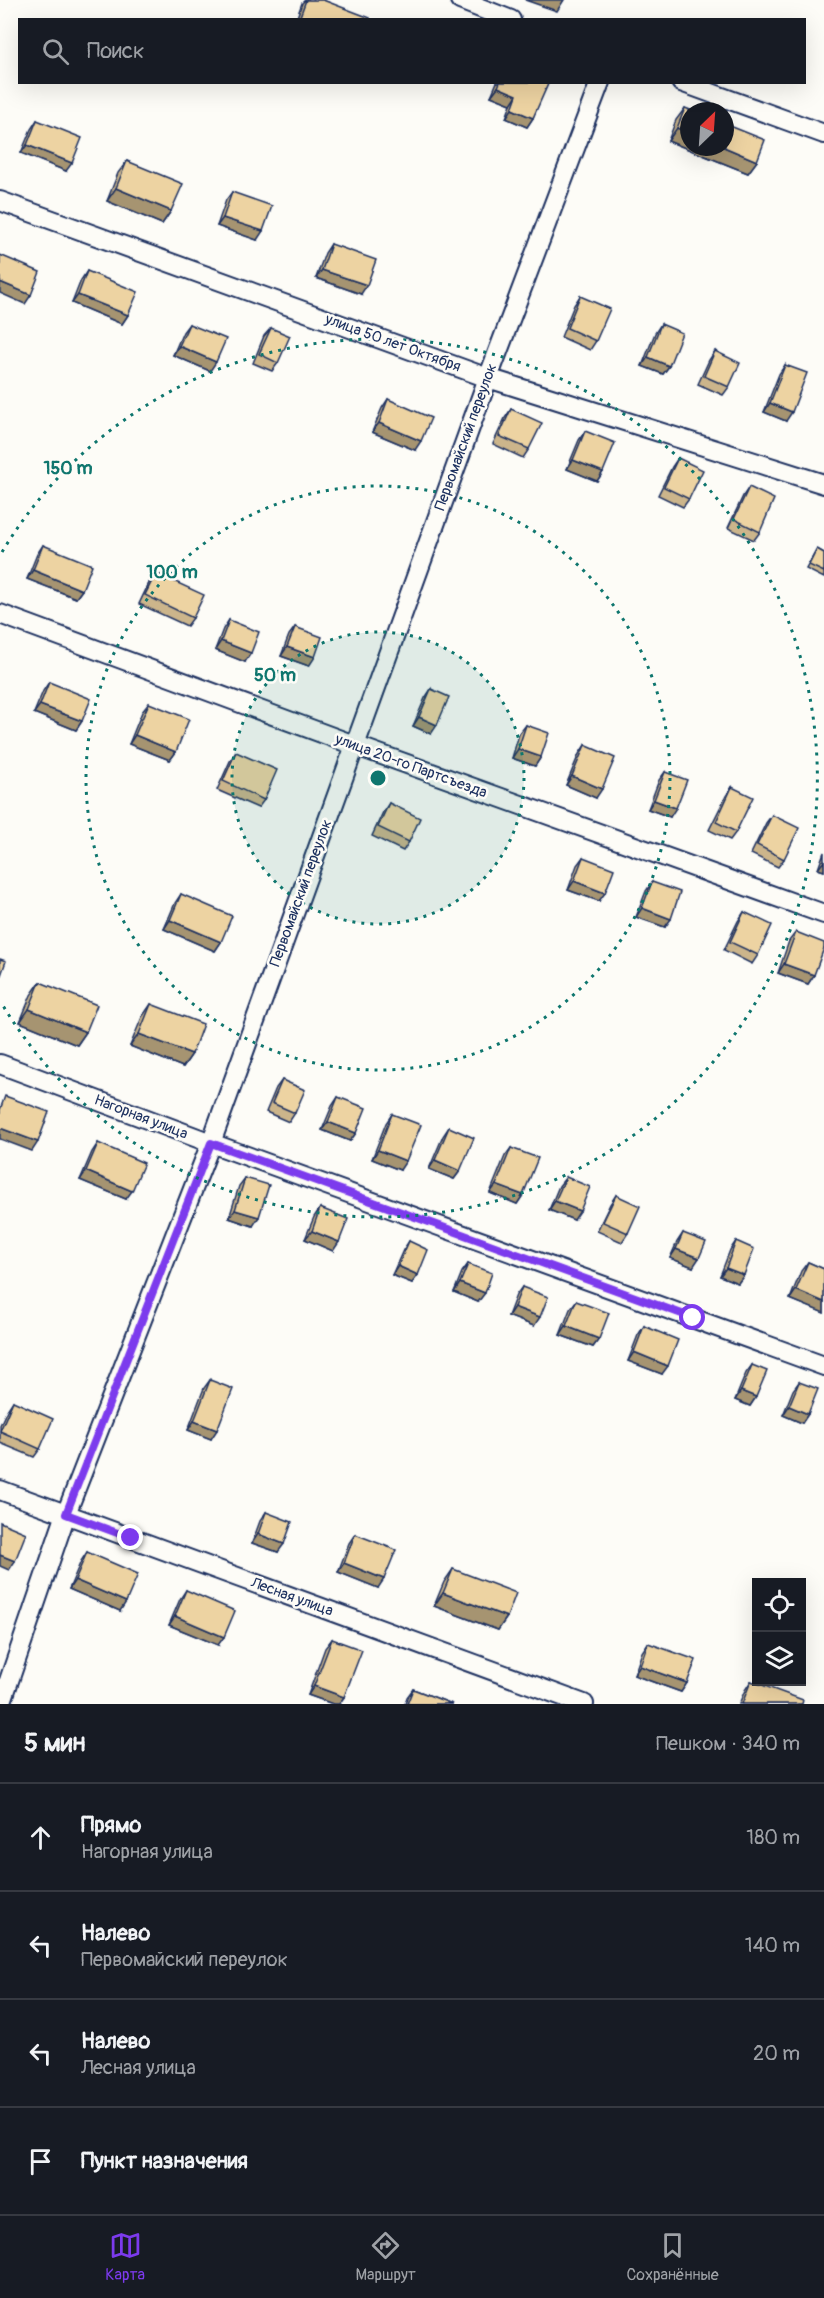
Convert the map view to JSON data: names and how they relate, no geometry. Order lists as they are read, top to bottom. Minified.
{"streets":{"street":["улица 50 лет Октября","Первомайский переулок","улица 20-го Партсъезда","Нагорная улица","Лесная улица"]},"crossings":[["улица 50 лет Октября","Первомайский переулок"],["Первомайский переулок","улица 20-го Партсъезда"],["Первомайский переулок","Нагорная улица"],["Первомайский переулок","Лесная улица"]],"north":"top right","page":{"search":"Поиск","heading":["5 мин","Пешком · 340 m"],"list":[["Прямо","Нагорная улица","180 m"],["Налево","Первомайский переулок","140 m"],["Налево","Лесная улица","20 m"],"Пункт назначения"],"nav":["Карта","Маршрут","Сохранённые"]},"rings":["150 m","100 m","50 m"]}
